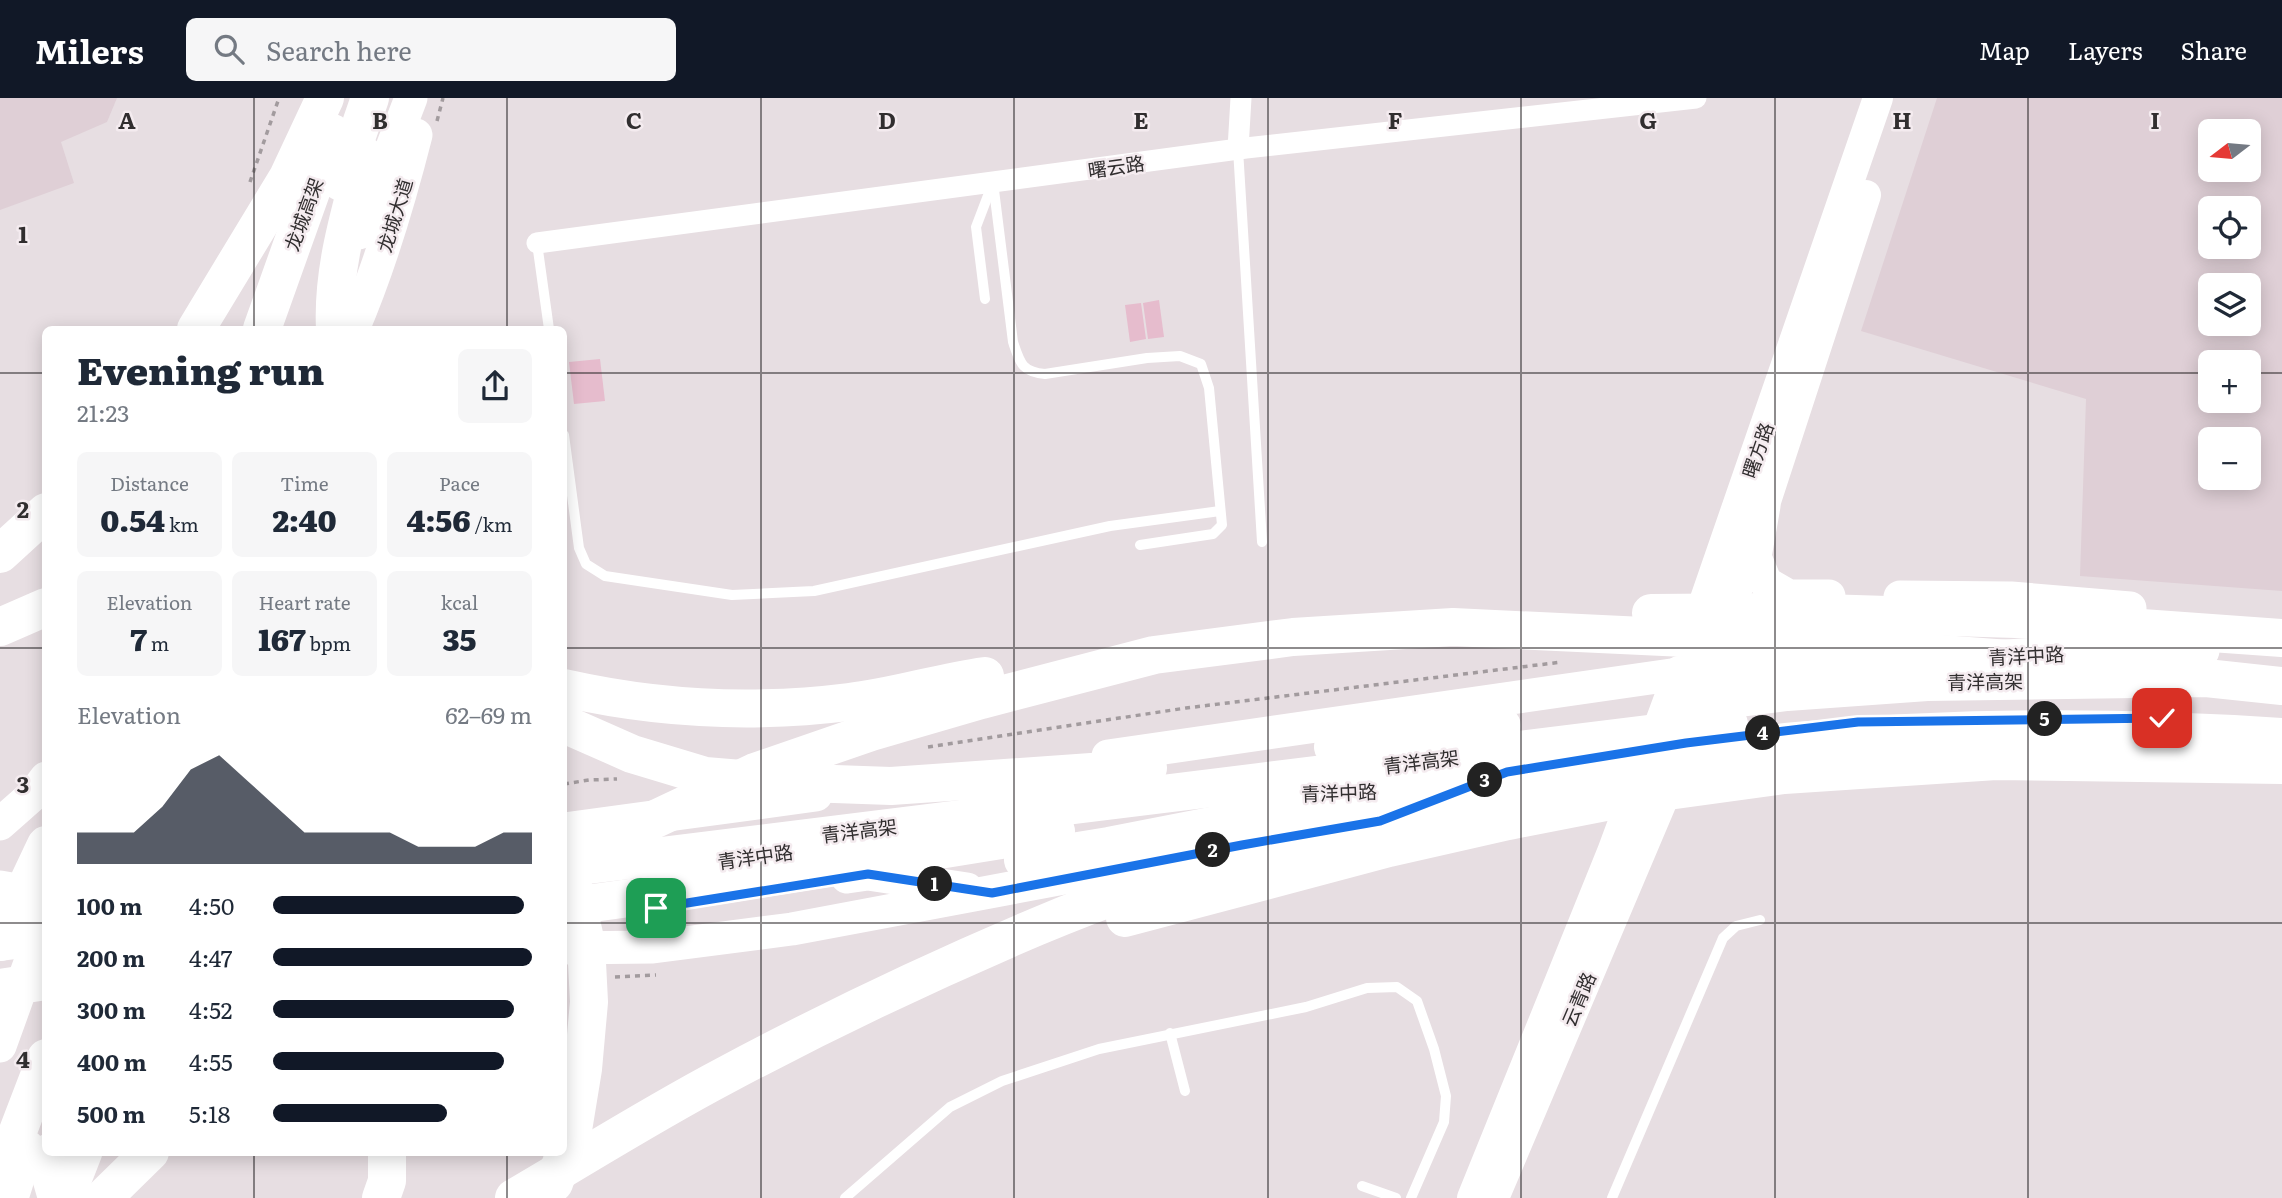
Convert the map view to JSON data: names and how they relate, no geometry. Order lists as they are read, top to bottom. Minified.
{"streets":{"highway":["龙城高架","青洋高架"],"main road":["龙城大道","青洋中路"],"street":["曙云路","曙方路","云青路"]},"crossings":[["曙方路","青洋中路"],["曙方路","云青路"],["青洋中路","云青路"]],"north":"left","page":{"header":"Milers","search":"Search here","nav":["Map","Layers","Share"],"map_buttons":["+","−"],"heading":["Evening run","21:23"],"stats":[["Distance","0.54 km"],["Time","2:40"],["Pace","4:56 /km"],["Elevation","7 m"],["Heart rate","167 bpm"],["kcal","35"]],"chart":["Elevation","62–69 m"],"pins":["5","4","3","2","1"],"list":[{"name":"100 m","note":"4:50"},{"name":"200 m","note":"4:47"},{"name":"300 m","note":"4:52"},{"name":"400 m","note":"4:55"},{"name":"500 m","note":"5:18"}]},"grid":{"columns":["A","B","C","D","E","F","G","H","I"],"rows":["1","2","3","4"]}}
